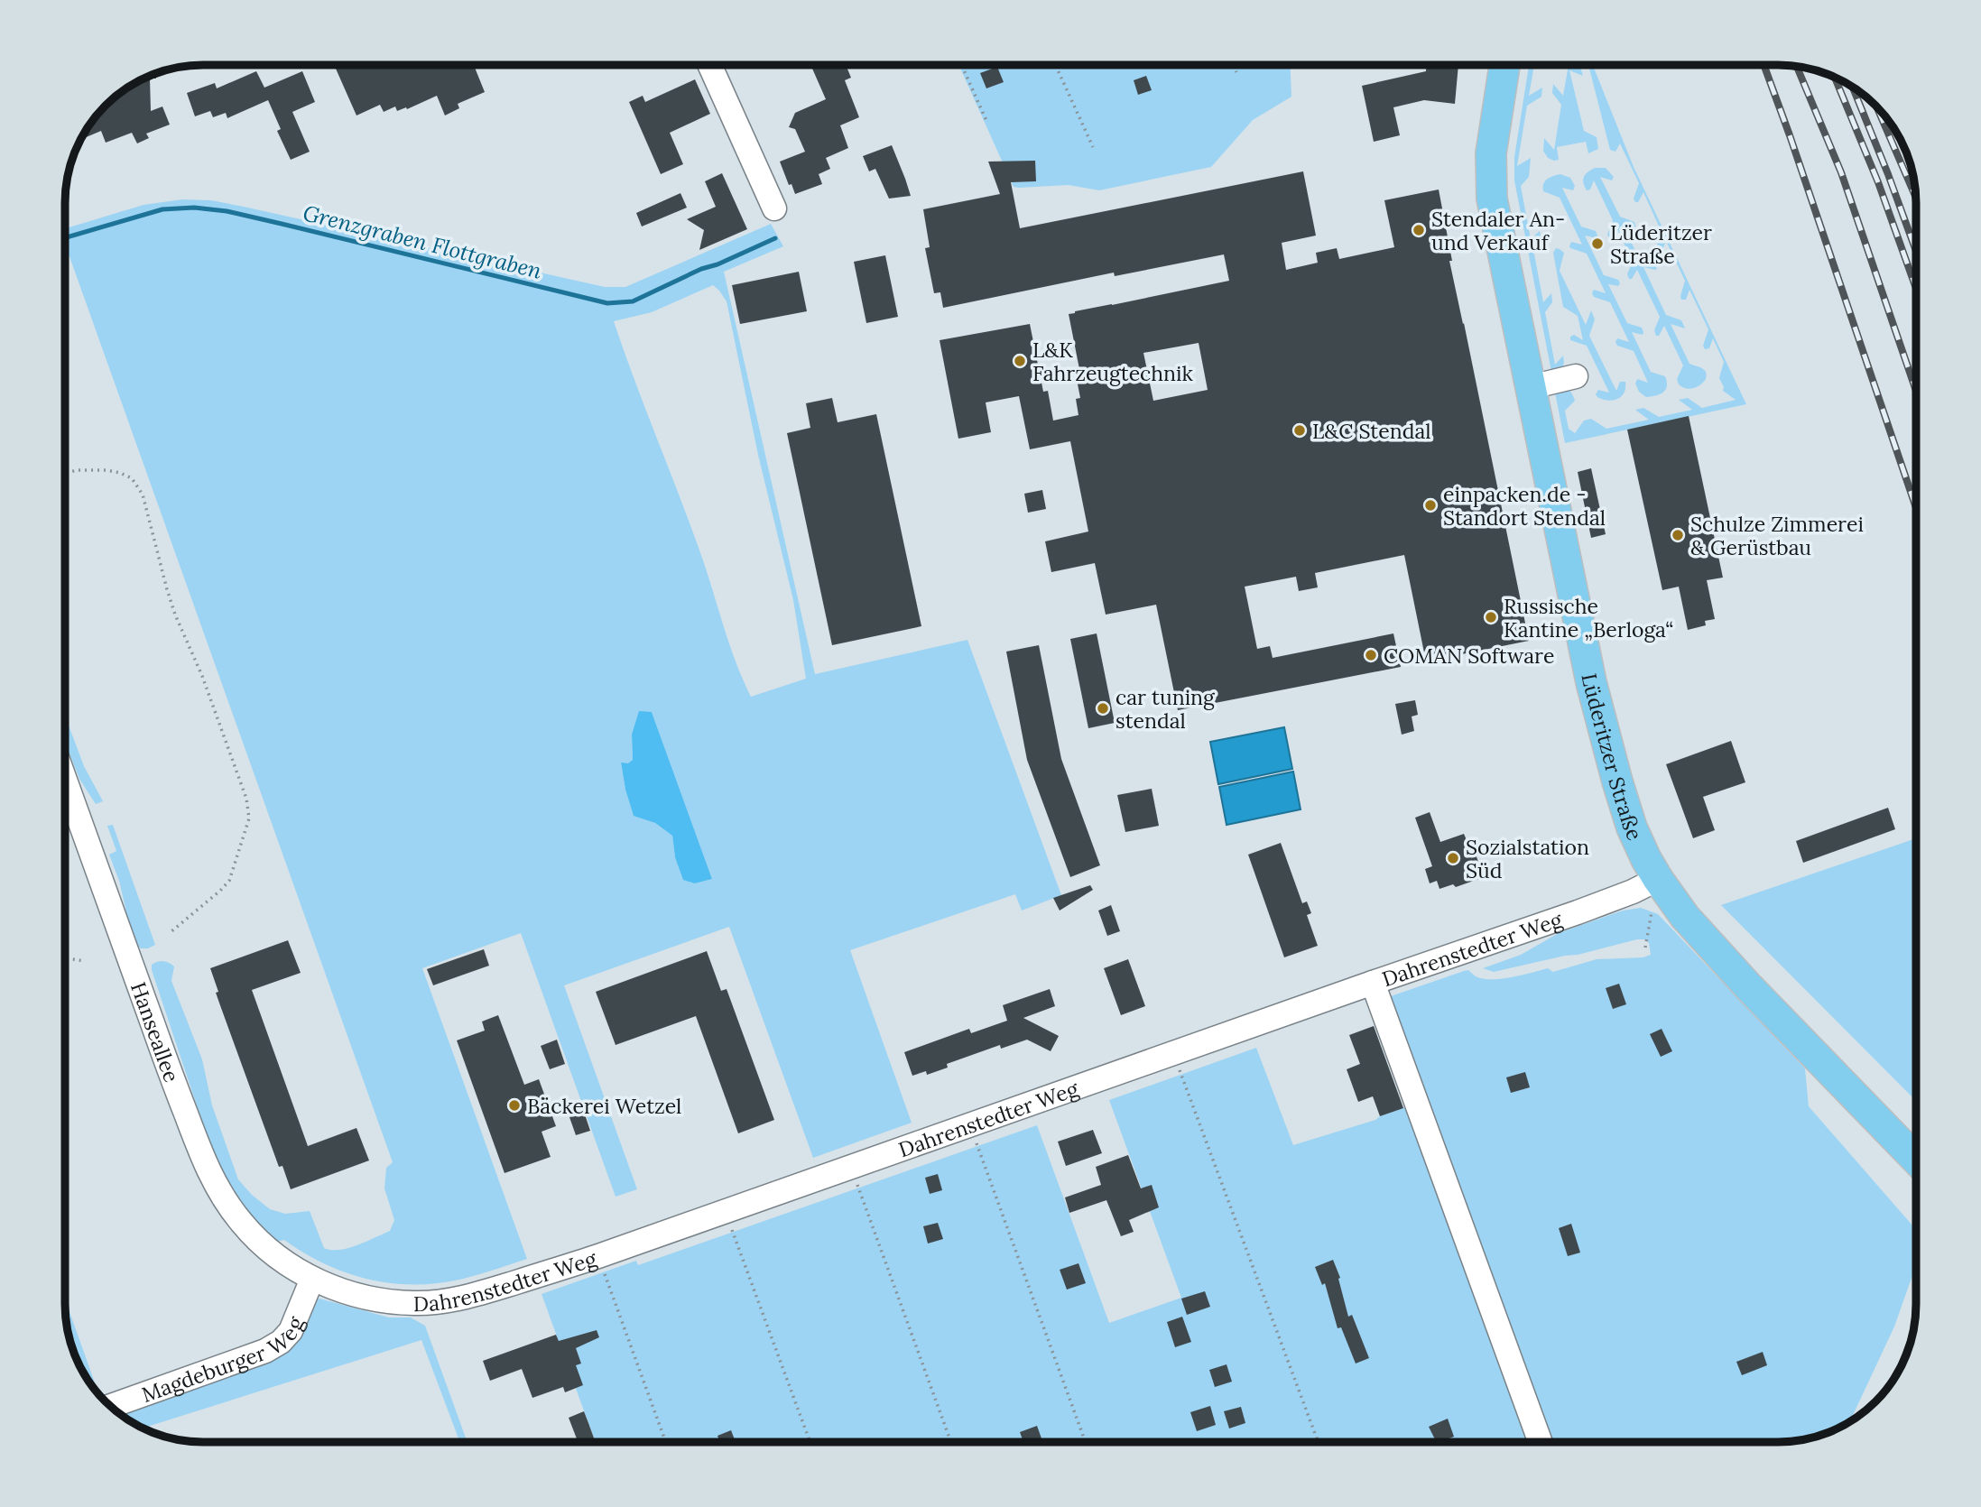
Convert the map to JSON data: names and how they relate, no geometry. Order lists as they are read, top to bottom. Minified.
{"streets":{"main road":["Lüderitzer Straße"],"street":["Dahrenstedter Weg","Hanseallee","Magdeburger Weg"]},"crossings":[["Lüderitzer Straße","Dahrenstedter Weg"],["Dahrenstedter Weg","Hanseallee"],["Dahrenstedter Weg","Magdeburger Weg"],["Hanseallee","Magdeburger Weg"]],"water":["Grenzgraben Flottgraben"],"places":["Stendaler An- und Verkauf","Lüderitzer Straße","L&K Fahrzeugtechnik","L&C Stendal","einpacken.de - Standort Stendal","Schulze Zimmerei & Gerüstbau","Russische Kantine „Berloga“","COMAN Software","car tuning stendal","Sozialstation Süd","Bäckerei Wetzel"]}
